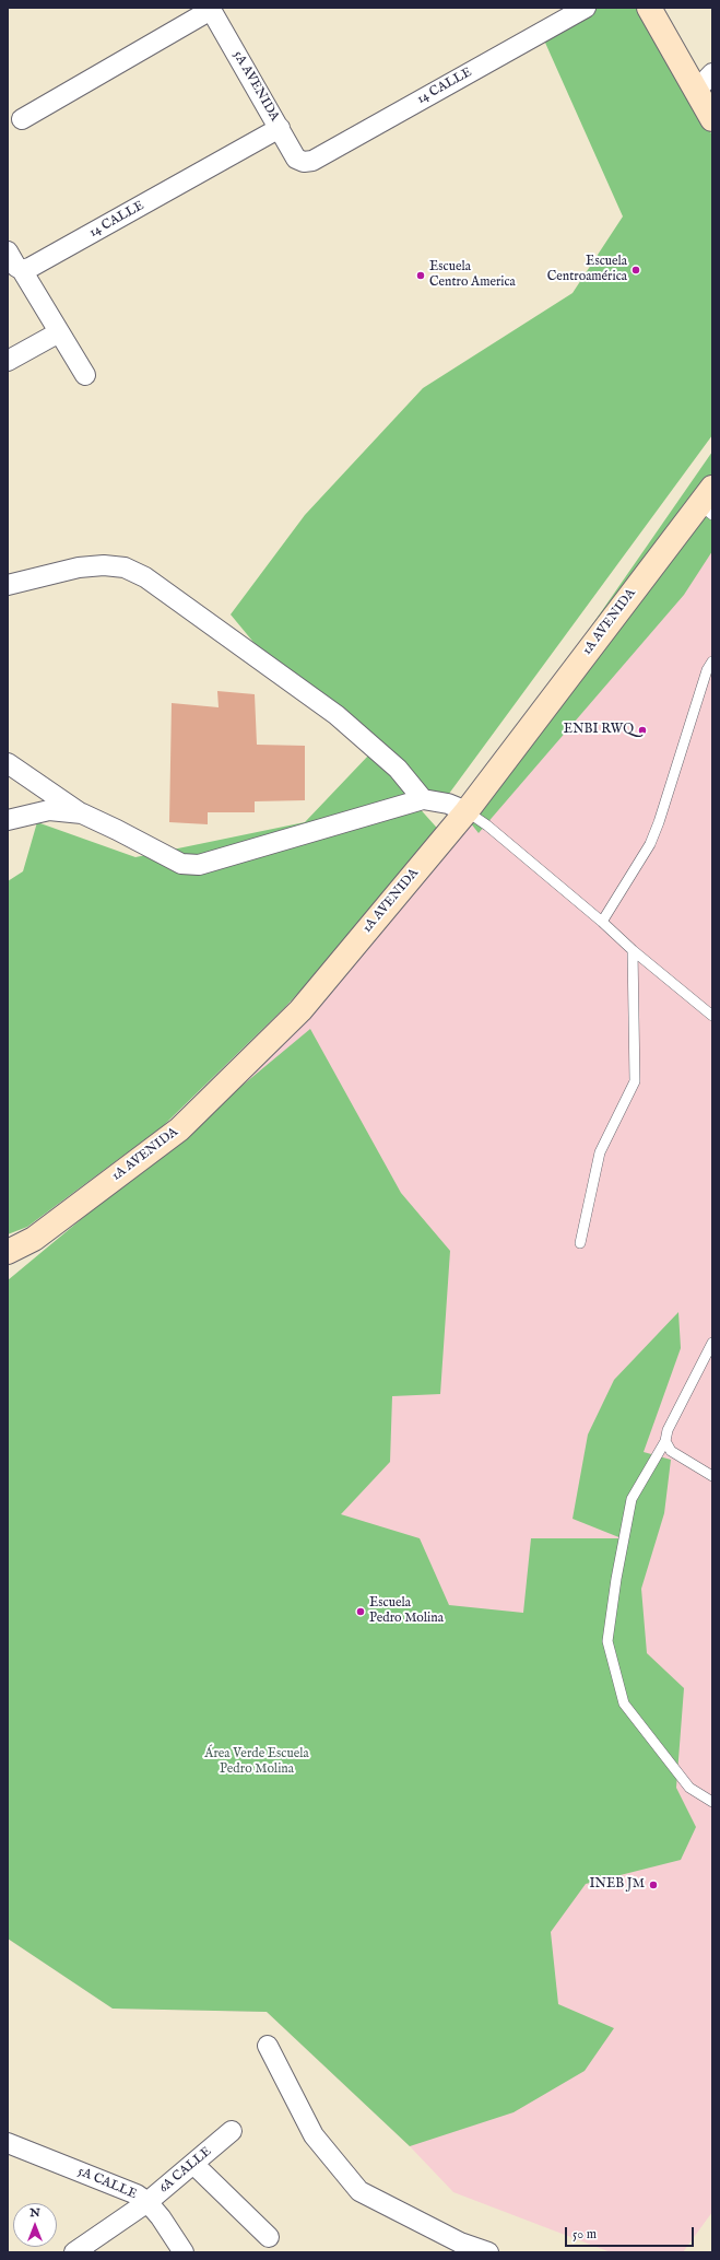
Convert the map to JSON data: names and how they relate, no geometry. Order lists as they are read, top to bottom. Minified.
{"streets":{"main road":["1A AVENIDA"],"street":["5A AVENIDA","14 CALLE","6A CALLE","5A CALLE"]},"crossings":[["5A AVENIDA","14 CALLE"],["6A CALLE","5A CALLE"]],"parks":["Área Verde Escuela Pedro Molina"],"places":["Escuela Centroamérica","Escuela Centro America","ENBI RWQ","Escuela Pedro Molina","INEB JM"],"scale_bar":"50 m","north":"top"}
